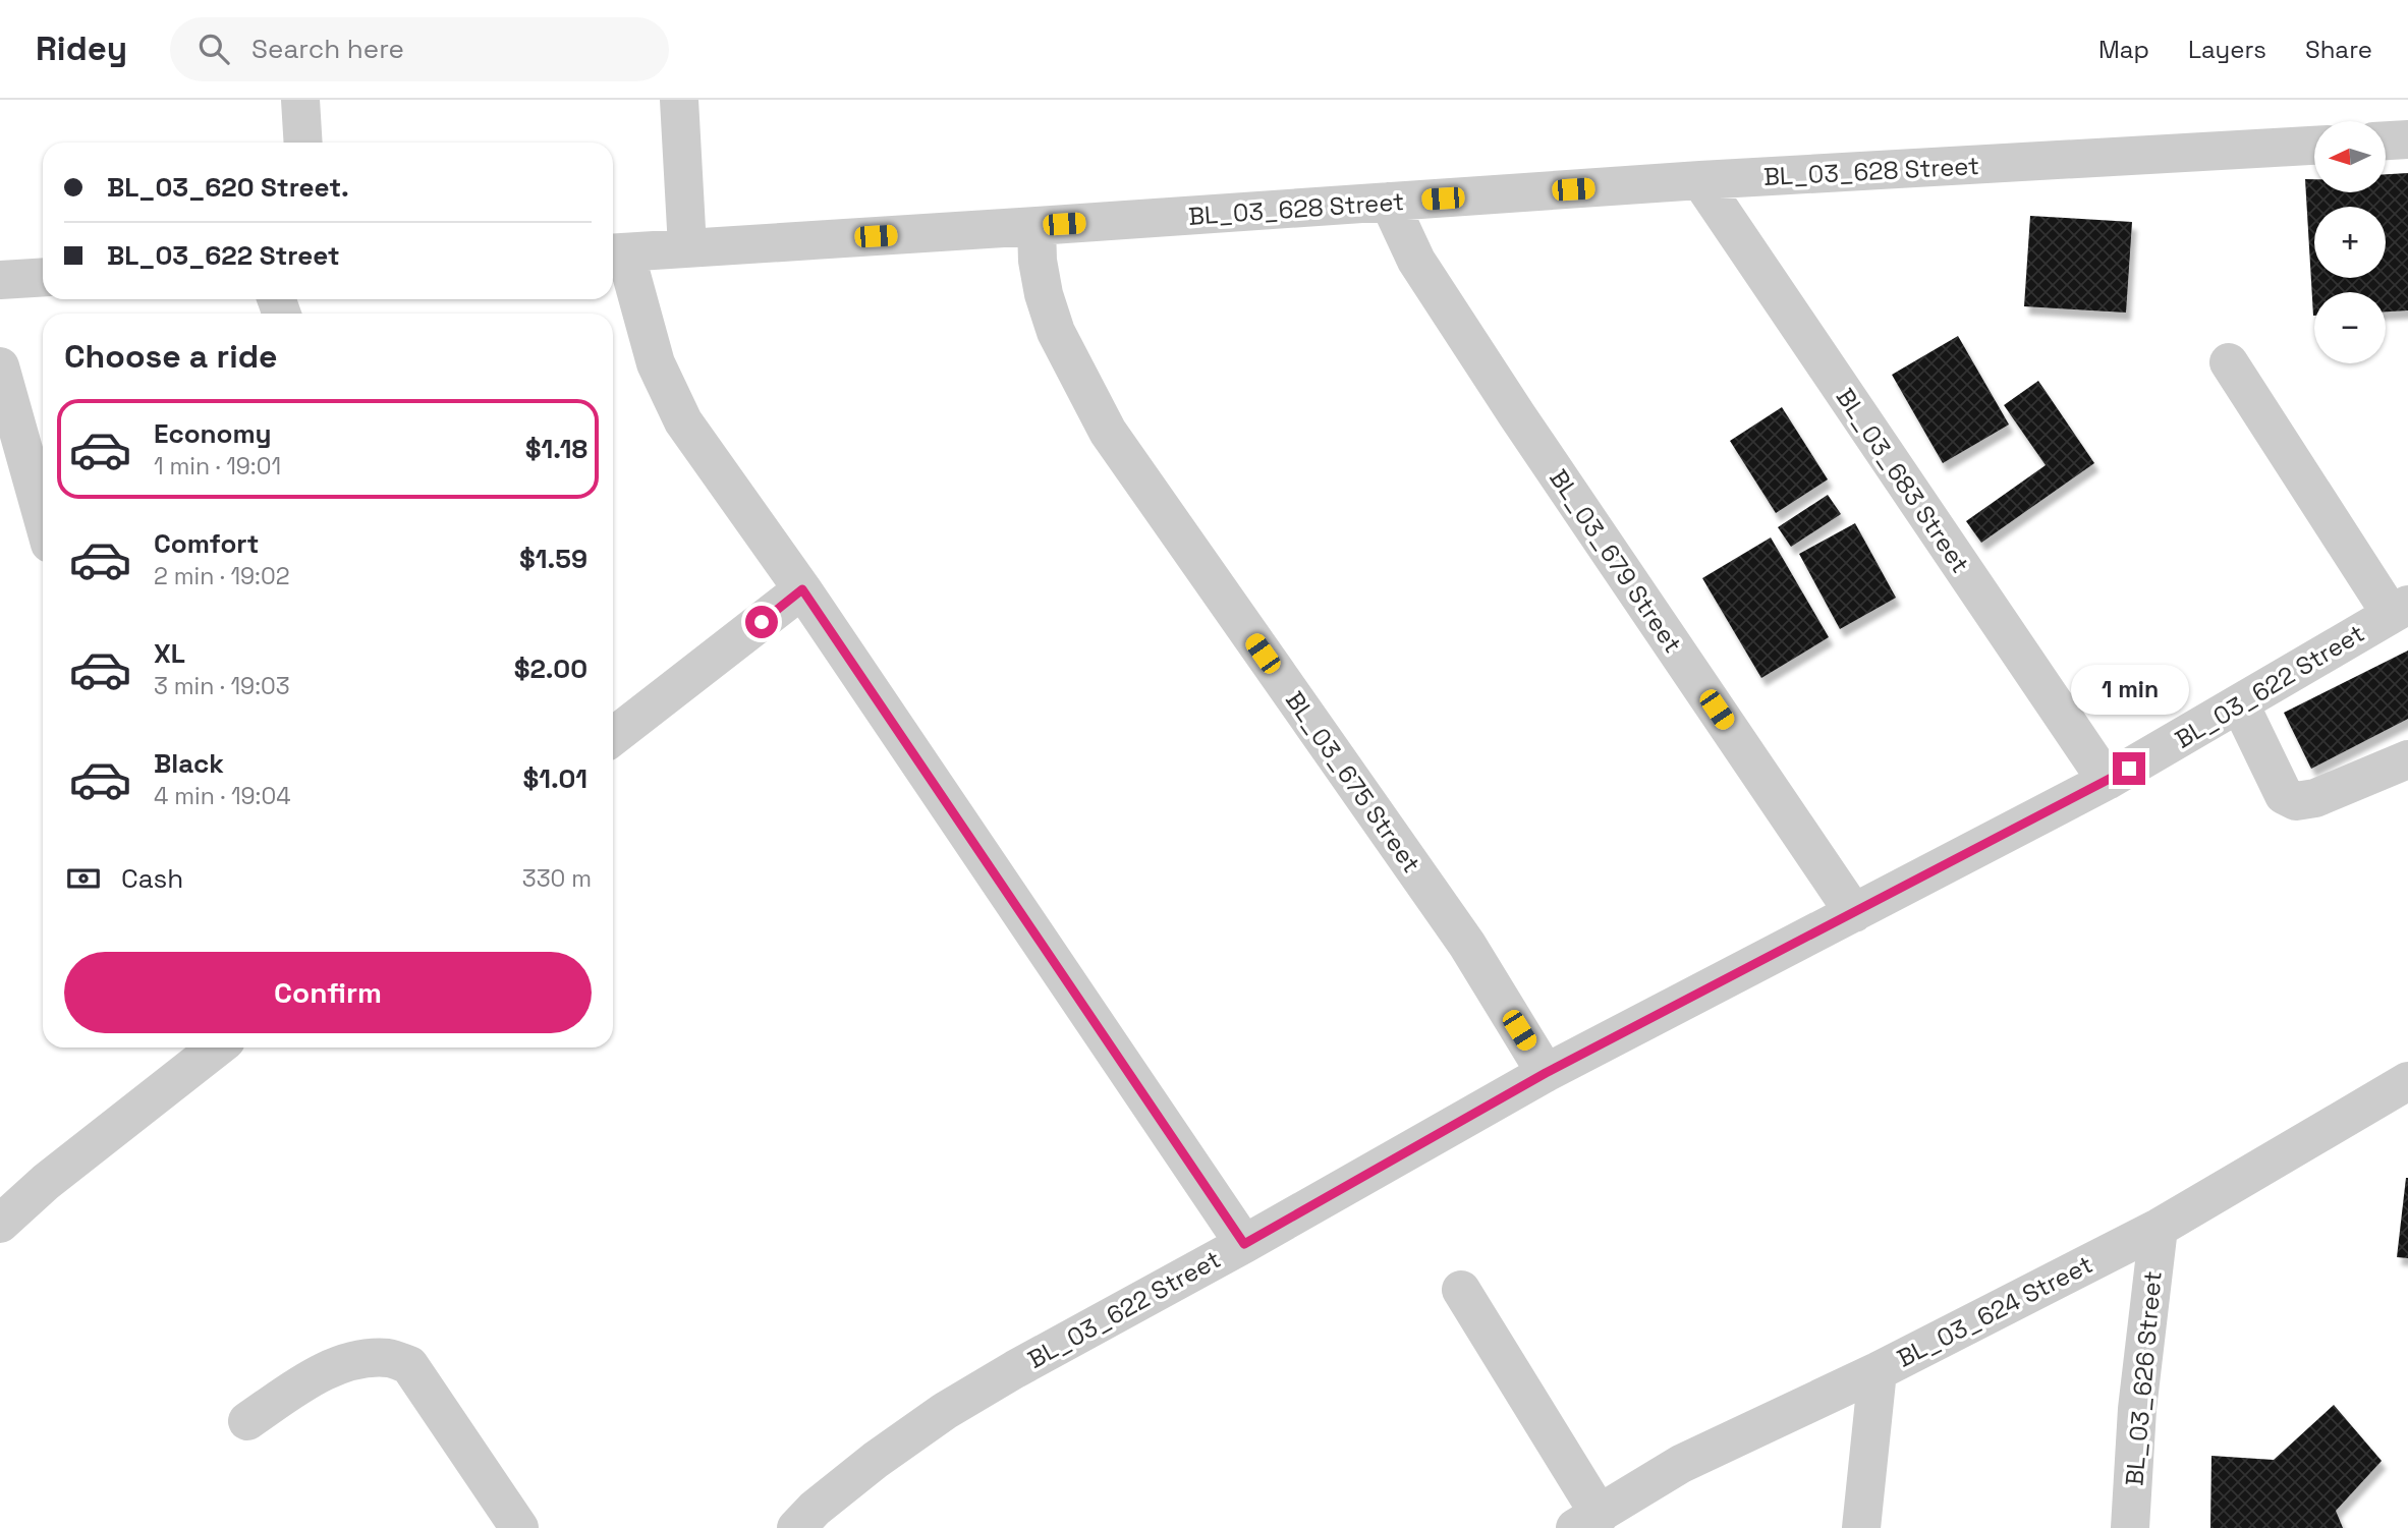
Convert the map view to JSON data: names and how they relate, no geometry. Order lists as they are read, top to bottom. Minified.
{"streets":{"street":["BL_03_628 Street","BL_03_683 Street","BL_03_679 Street","BL_03_622 Street","BL_03_675 Street","BL_03_624 Street","BL_03_626 Street"]},"crossings":[["BL_03_628 Street","BL_03_683 Street"],["BL_03_628 Street","BL_03_679 Street"],["BL_03_628 Street","BL_03_675 Street"],["BL_03_683 Street","BL_03_622 Street"],["BL_03_679 Street","BL_03_622 Street"],["BL_03_622 Street","BL_03_675 Street"],["BL_03_624 Street","BL_03_626 Street"]],"north":"left","page":{"header":"Ridey","search":"Search here","nav":["Map","Layers","Share"],"map_buttons":["+","−"],"banner":["BL_03_620 Street.","BL_03_622 Street"],"heading":"Choose a ride","list":[{"name":"Economy","note":"1 min · 19:01","value":"$1.18"},{"name":"Comfort","note":"2 min · 19:02","value":"$1.59"},{"name":"XL","note":"3 min · 19:03","value":"$2.00"},{"name":"Black","note":"4 min · 19:04","value":"$1.01"}],"bubble":"1 min","pay":["Cash","330 m"],"buttons":"Confirm"}}
